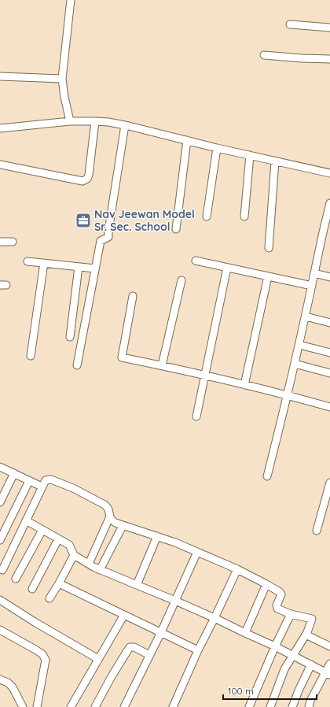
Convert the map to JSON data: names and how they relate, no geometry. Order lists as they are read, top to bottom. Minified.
{"places":{"office":["Nav Jeewan Model Sr. Sec. School"]},"scale_bar":"100 m"}
